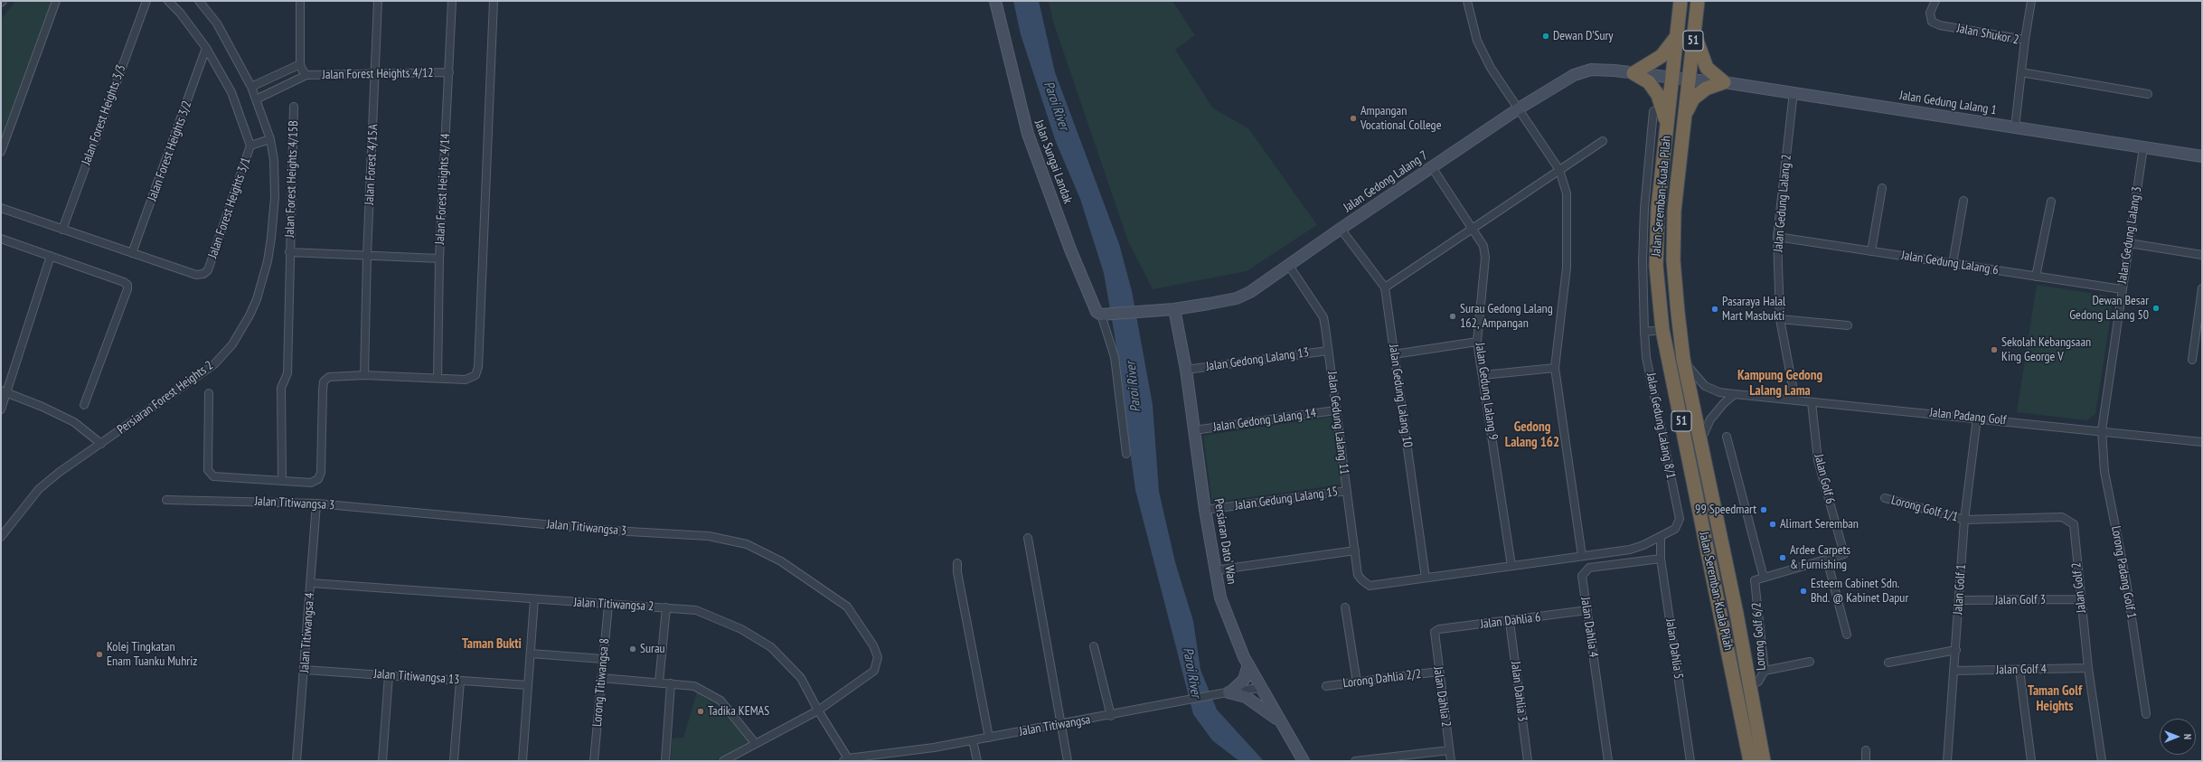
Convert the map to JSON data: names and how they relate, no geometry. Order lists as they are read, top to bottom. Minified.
{"streets":{"highway":["51","Jalan Seremban-Kuala Pilah"],"street":["Jalan Shukor 2","Jalan Forest Heights 4/12","Jalan Gedung Lalang 1","Jalan Forest Heights 3/3","Jalan Forest Heights 3/2","Jalan Sungai Landak","Jalan Forest 4/15A","Jalan Forest Heights 4/15B","Jalan Gedong Lalang 7","Jalan Forest Heights 4/14","Jalan Gedung Lalang 2","Jalan Forest Heights 3/1","Jalan Gedung Lalang 3","Jalan Gedung Lalang 6","Jalan Gedong Lalang 13","Jalan Gedung Lalang 9","Jalan Gedung Lalang 10","Persiaran Forest Heights 2","Jalan Padang Golf","Jalan Gedong Lalang 14","Jalan Gedung Lalang 11","Jalan Gedung Lalang 8/1","Jalan Golf 6","Jalan Gedung Lalang 15","Jalan Titiwangsa 3","Lorong Golf 1/1","Persiaran Dato' Wan","Lorong Padang Golf 1","Jalan Golf 2","Jalan Golf 1","Jalan Golf 3","Jalan Titiwangsa 2","Jalan Dahlia 6","Jalan Dahlia 4","Jalan Titiwangsa 4","Lorong Golf 6/2","Jalan Dahlia 5","Jalan Golf 4","Jalan Titiwangsa 13","Lorong Dahlia 2/2","Lorong Titiwangsa 8","Jalan Dahlia 3","Jalan Dahlia 2","Jalan Titiwangsa"]},"crossings":[["Jalan Shukor 2","Jalan Gedung Lalang 1"],["51","Jalan Gedung Lalang 1"],["51","Jalan Gedong Lalang 7"],["51","Jalan Seremban-Kuala Pilah"],["Jalan Forest Heights 4/12","Jalan Forest 4/15A"],["Jalan Forest Heights 4/12","Jalan Forest Heights 4/14"],["Jalan Gedung Lalang 1","Jalan Gedong Lalang 7"],["Jalan Gedung Lalang 1","Jalan Seremban-Kuala Pilah"],["Jalan Gedung Lalang 1","Jalan Gedung Lalang 2"],["Jalan Gedung Lalang 1","Jalan Gedung Lalang 3"],["Jalan Forest Heights 3/2","Jalan Forest Heights 3/1"],["Jalan Sungai Landak","Jalan Gedong Lalang 7"],["Jalan Gedong Lalang 7","Jalan Seremban-Kuala Pilah"],["Jalan Gedong Lalang 7","Jalan Gedung Lalang 9"],["Jalan Gedong Lalang 7","Jalan Gedung Lalang 10"],["Jalan Gedong Lalang 7","Jalan Gedung Lalang 11"],["Jalan Gedong Lalang 7","Persiaran Dato' Wan"],["Jalan Seremban-Kuala Pilah","Jalan Padang Golf"],["Jalan Seremban-Kuala Pilah","Lorong Golf 6/2"],["Jalan Gedung Lalang 2","Jalan Gedung Lalang 6"],["Jalan Gedung Lalang 2","Jalan Padang Golf"],["Jalan Gedung Lalang 3","Jalan Gedung Lalang 6"],["Jalan Gedung Lalang 3","Jalan Padang Golf"],["Jalan Gedung Lalang 3","Lorong Padang Golf 1"],["Jalan Gedong Lalang 13","Jalan Gedung Lalang 11"],["Jalan Gedong Lalang 13","Persiaran Dato' Wan"],["Jalan Gedung Lalang 10","Jalan Gedung Lalang 11"],["Jalan Padang Golf","Jalan Golf 6"],["Jalan Padang Golf","Lorong Padang Golf 1"],["Jalan Padang Golf","Jalan Golf 1"],["Jalan Gedong Lalang 14","Jalan Gedung Lalang 11"],["Jalan Gedong Lalang 14","Persiaran Dato' Wan"],["Jalan Gedung Lalang 11","Jalan Gedung Lalang 15"],["Jalan Gedung Lalang 8/1","Jalan Dahlia 5"],["Jalan Gedung Lalang 15","Persiaran Dato' Wan"],["Jalan Titiwangsa 3","Jalan Titiwangsa 2"],["Jalan Titiwangsa 3","Jalan Titiwangsa 4"],["Lorong Golf 1/1","Jalan Golf 2"],["Lorong Golf 1/1","Jalan Golf 1"],["Persiaran Dato' Wan","Jalan Titiwangsa"],["Jalan Golf 2","Jalan Golf 1"],["Jalan Golf 2","Jalan Golf 3"],["Jalan Golf 2","Jalan Golf 4"],["Jalan Golf 1","Jalan Golf 3"],["Jalan Golf 1","Jalan Golf 4"],["Jalan Titiwangsa 2","Jalan Titiwangsa 4"],["Jalan Titiwangsa 2","Lorong Titiwangsa 8"],["Jalan Titiwangsa 2","Jalan Titiwangsa"],["Jalan Dahlia 6","Jalan Dahlia 4"],["Jalan Dahlia 6","Jalan Dahlia 3"],["Jalan Dahlia 6","Jalan Dahlia 2"],["Jalan Dahlia 4","Jalan Dahlia 5"],["Jalan Titiwangsa 4","Jalan Titiwangsa 13"],["Lorong Dahlia 2/2","Jalan Dahlia 2"]],"districts":["Kampung Gedong Lalang Lama","Gedong Lalang 162","Taman Bukti","Taman Golf Heights"],"water":["Paroi River"],"places":["Dewan D'Sury","Ampangan Vocational College","Dewan Besar Gedong Lalang 50","Pasaraya Halal Mart Masbukti","Surau Gedong Lalang 162, Ampangan","Sekolah Kebangsaan King George V","99 Speedmart","Alimart Seremban","Ardee Carpets & Furnishing","Esteem Cabinet Sdn. Bhd. @ Kabinet Dapur","Surau","Kolej Tingkatan Enam Tuanku Muhriz","Tadika KEMAS"],"north":"right"}
